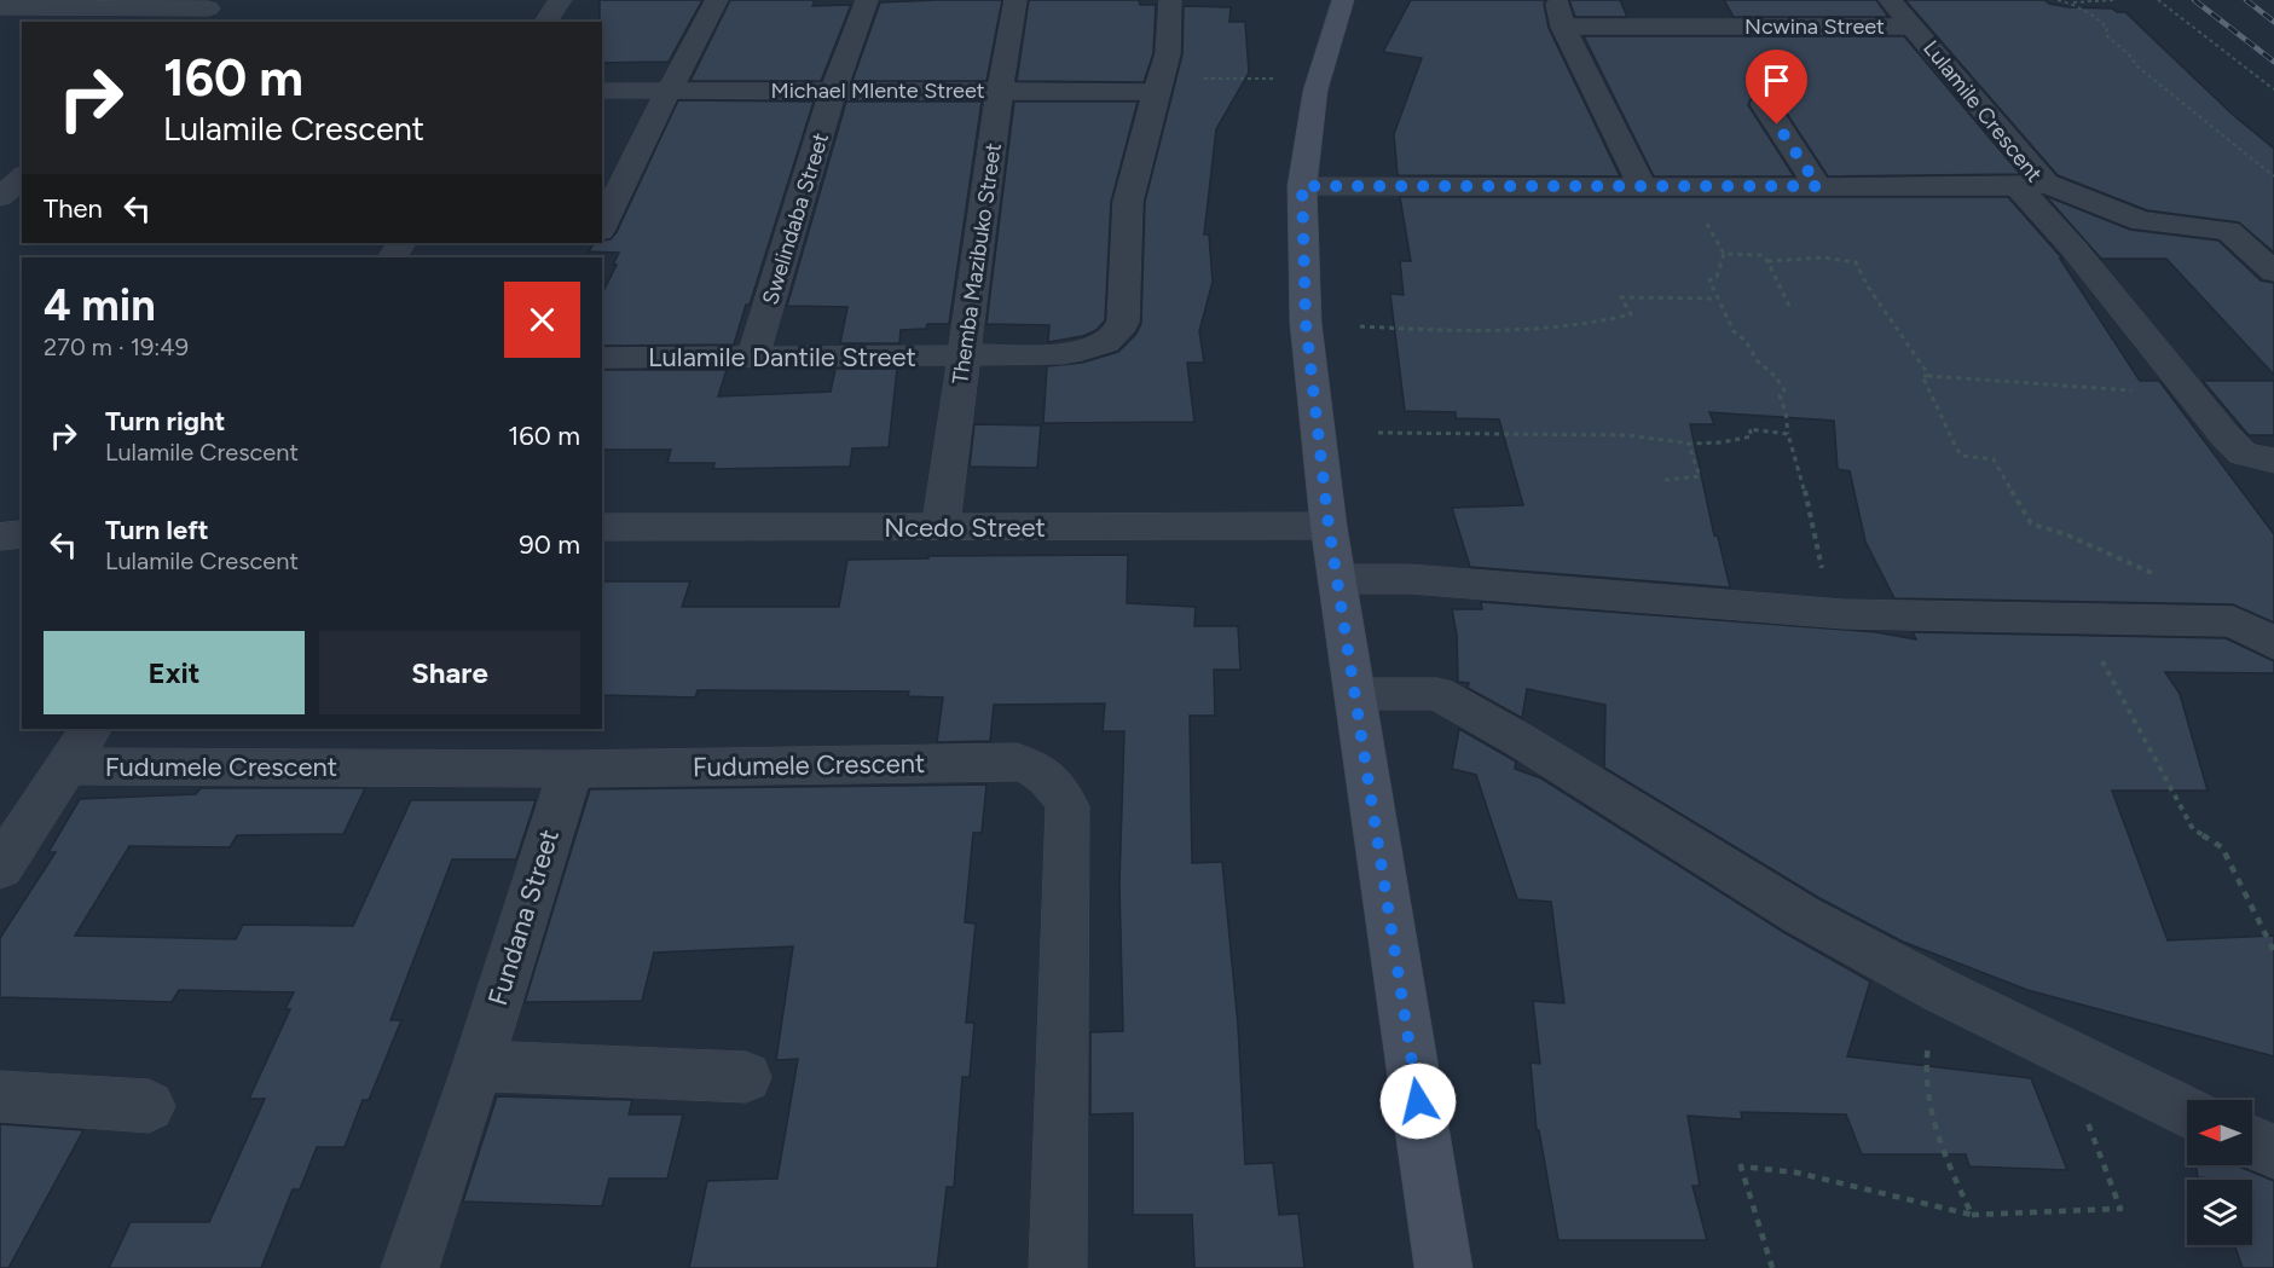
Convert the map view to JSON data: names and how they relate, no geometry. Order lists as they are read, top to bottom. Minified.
{"streets":{"street":["Ncwina Street","Michael Mlente Street","Lulamile Crescent","Swelindaba Street","Themba Mazibuko Street","Lulamile Dantile Street","Ncedo Street","Fudumele Crescent","Fundana Street"]},"crossings":[["Ncwina Street","Lulamile Crescent"],["Michael Mlente Street","Swelindaba Street"],["Michael Mlente Street","Themba Mazibuko Street"],["Michael Mlente Street","Lulamile Dantile Street"],["Swelindaba Street","Lulamile Dantile Street"],["Themba Mazibuko Street","Lulamile Dantile Street"],["Themba Mazibuko Street","Ncedo Street"],["Fudumele Crescent","Fundana Street"]],"north":"left","page":{"turn":["160 m","Lulamile Crescent"],"then":"Then","heading":["4 min","270 m · 19:49"],"list":[{"name":"Turn right","note":"Lulamile Crescent","value":"160 m"},{"name":"Turn left","note":"Lulamile Crescent","value":"90 m"}],"buttons":["Exit","Share"]}}
